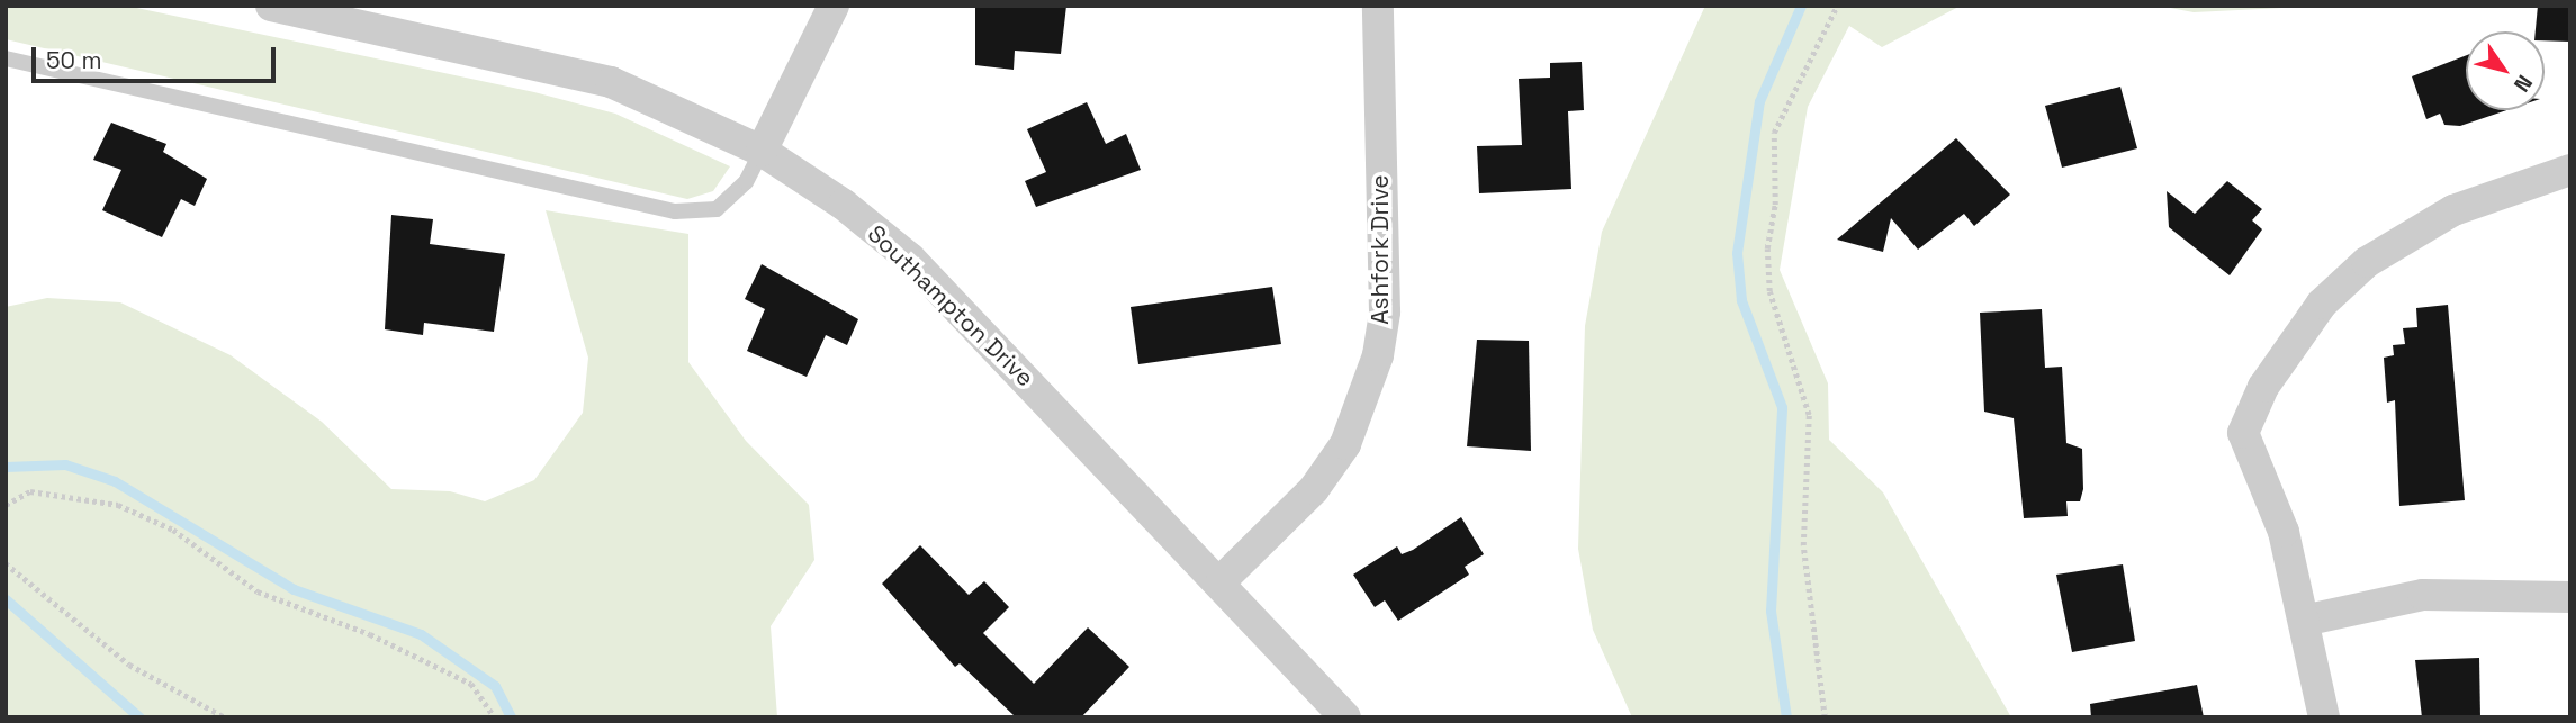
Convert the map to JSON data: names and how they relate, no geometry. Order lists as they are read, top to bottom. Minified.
{"streets":{"street":["Ashfork Drive","Southampton Drive"]},"crossings":[["Ashfork Drive","Southampton Drive"]],"scale_bar":"50 m","north":"bottom right"}
